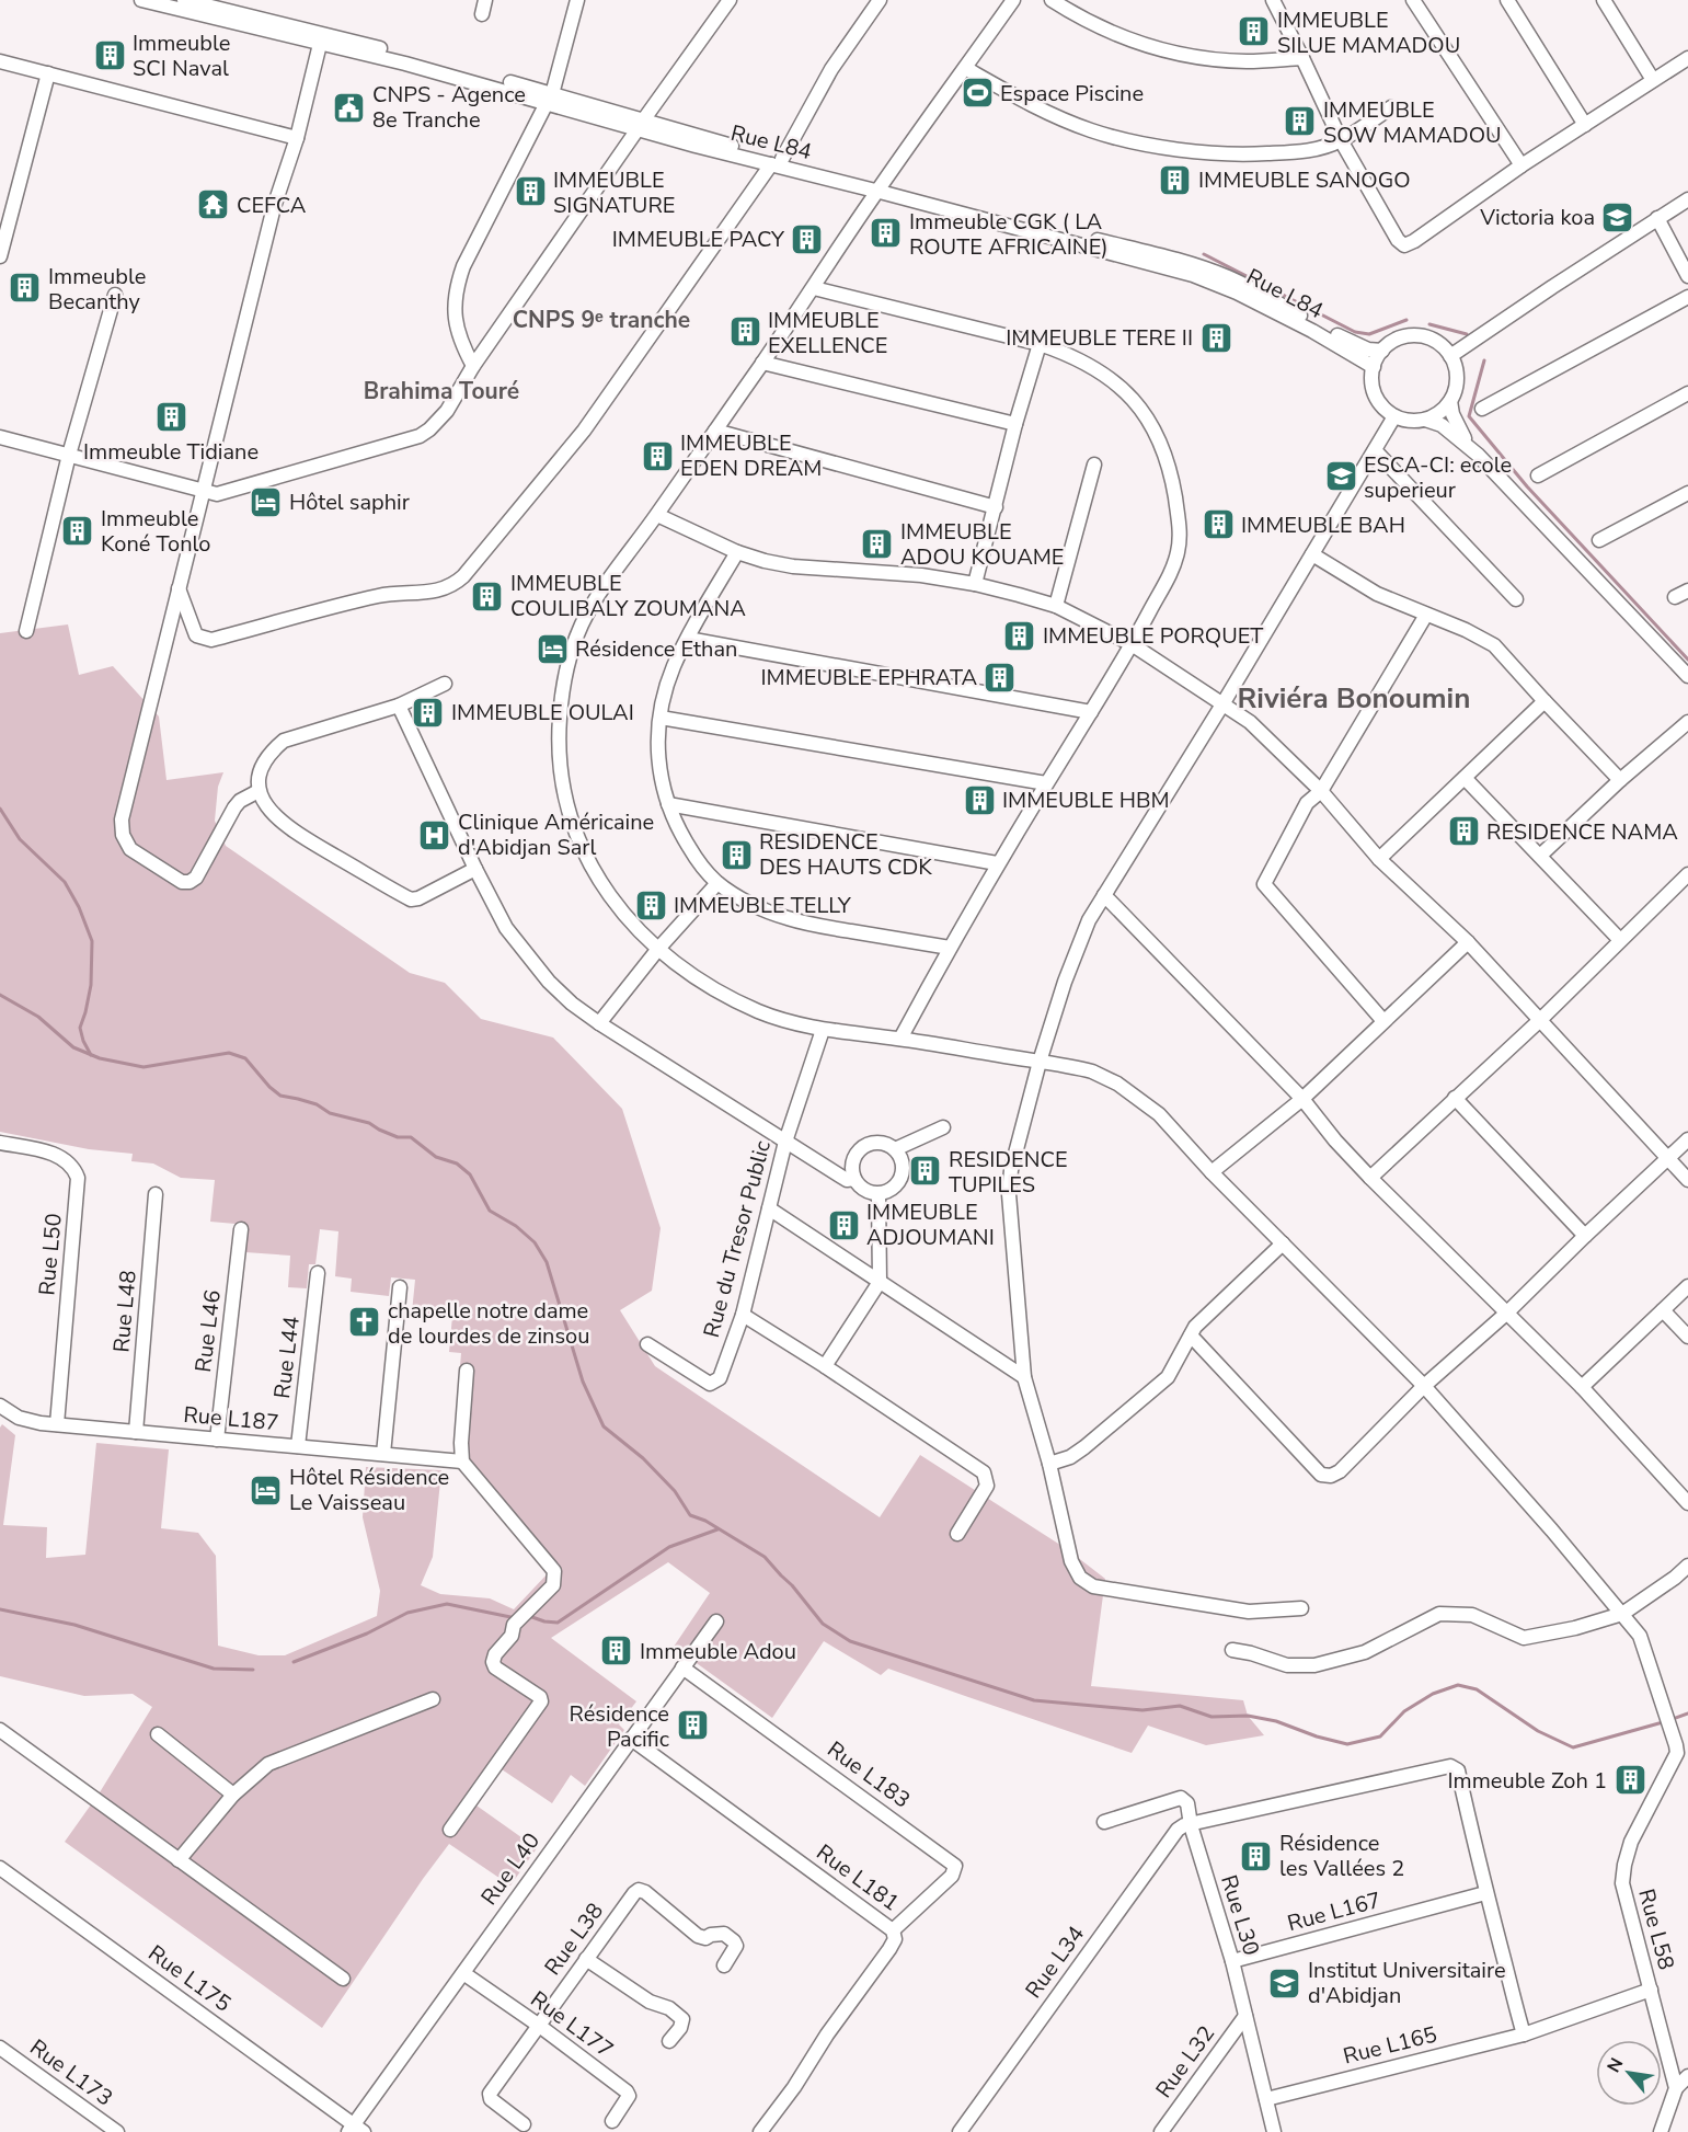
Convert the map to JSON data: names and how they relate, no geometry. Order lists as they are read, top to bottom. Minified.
{"streets":{"street":["Rue L84","Rue du Tresor Public","Rue L50","Rue L48","Rue L46","Rue L44","Rue L187","Rue L183","Rue L40","Rue L181","Rue L167","Rue L30","Rue L58","Rue L38","Rue L34","Rue L175","Rue L177","Rue L165","Rue L32","Rue L173"]},"crossings":[["Rue L50","Rue L187"],["Rue L48","Rue L187"],["Rue L46","Rue L187"],["Rue L44","Rue L187"],["Rue L183","Rue L40"],["Rue L183","Rue L181"],["Rue L40","Rue L181"],["Rue L40","Rue L175"],["Rue L40","Rue L177"],["Rue L167","Rue L30"],["Rue L30","Rue L34"],["Rue L30","Rue L165"],["Rue L30","Rue L32"],["Rue L58","Rue L165"],["Rue L38","Rue L177"]],"districts":["CNPS 9ᵉ tranche","Brahima Touré","Riviéra Bonoumin"],"places":{"building":["IMMEUBLE SILUE MAMADOU","Immeuble SCI Naval","IMMEUBLE SOW MAMADOU","IMMEUBLE SANOGO","IMMEUBLE SIGNATURE","Immeuble CGK ( LA ROUTE AFRICAINE)","IMMEUBLE PACY","Immeuble Becanthy","IMMEUBLE EXELLENCE","IMMEUBLE TERE II","Immeuble Tidiane","IMMEUBLE EDEN DREAM","IMMEUBLE BAH","Immeuble Koné Tonlo","IMMEUBLE ADOU KOUAME","IMMEUBLE COULIBALY ZOUMANA","IMMEUBLE PORQUET","IMMEUBLE EPHRATA","IMMEUBLE OULAI","IMMEUBLE HBM","RESIDENCE NAMA","RESIDENCE DES HAUTS CDK","IMMEUBLE TELLY","RESIDENCE TUPILES","IMMEUBLE ADJOUMANI","Immeuble Adou","Résidence Pacific","Immeuble Zoh 1","Résidence les Vallées 2"],"sports":["Espace Piscine"],"public building":["CNPS - Agence 8e Tranche"],"temple":["CEFCA"],"school or university":["Victoria koa","ESCA-CI: ecole superieur","Institut Universitaire d'Abidjan"],"hotel":["Hôtel saphir","Résidence Ethan","Hôtel Résidence Le Vaisseau"],"hospital":["Clinique Américaine d'Abidjan Sarl"],"church":["chapelle notre dame de lourdes de zinsou"]},"north":"top left"}
